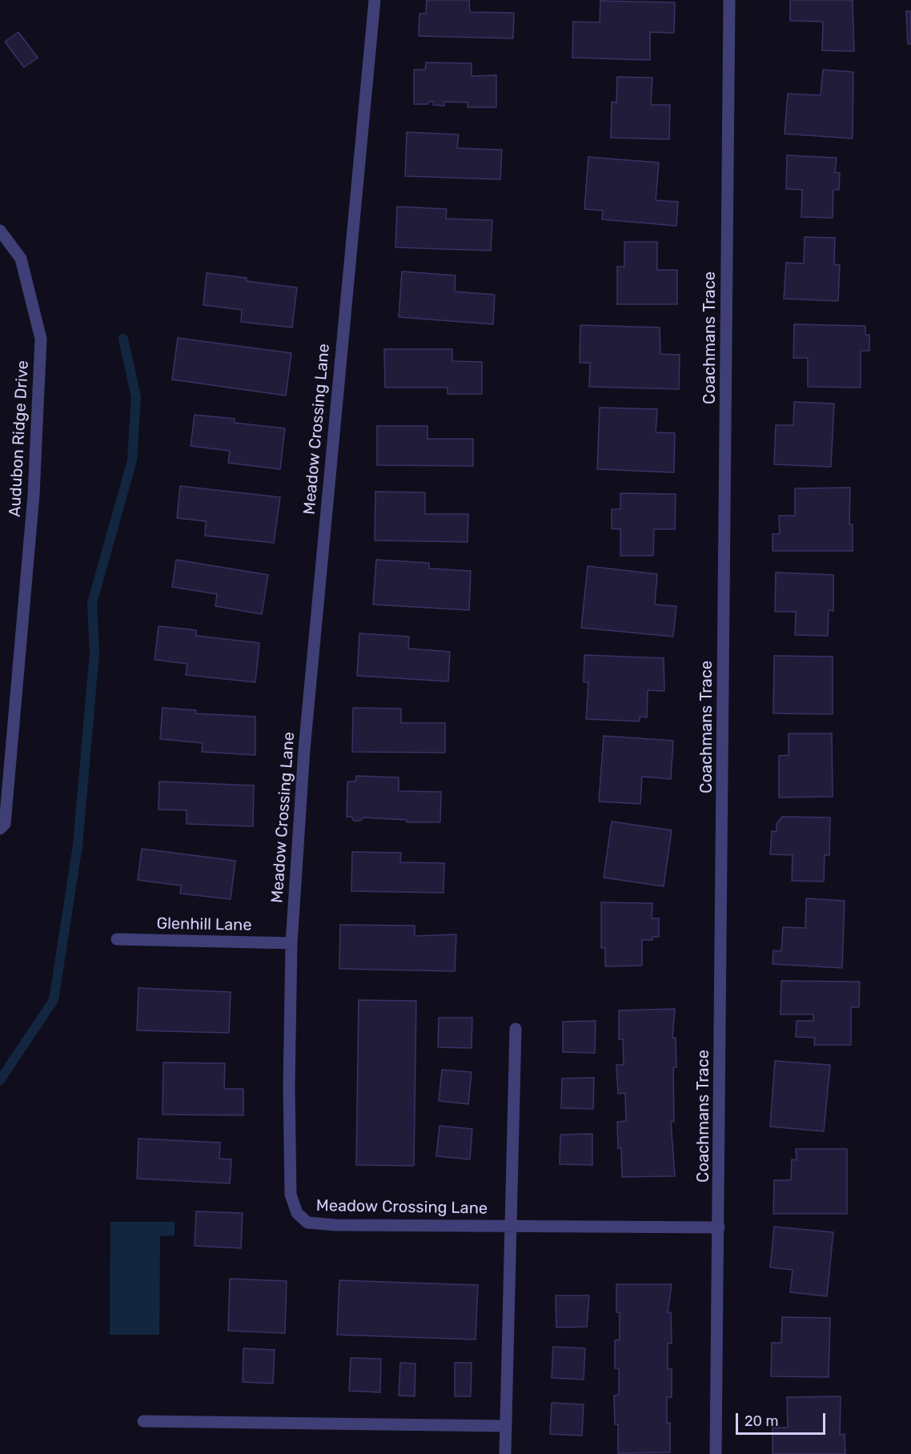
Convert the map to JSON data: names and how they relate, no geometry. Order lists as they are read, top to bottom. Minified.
{"streets":{"street":["Coachmans Trace","Meadow Crossing Lane","Audubon Ridge Drive","Glenhill Lane"]},"crossings":[["Coachmans Trace","Meadow Crossing Lane"],["Meadow Crossing Lane","Glenhill Lane"]],"scale_bar":"20 m"}
